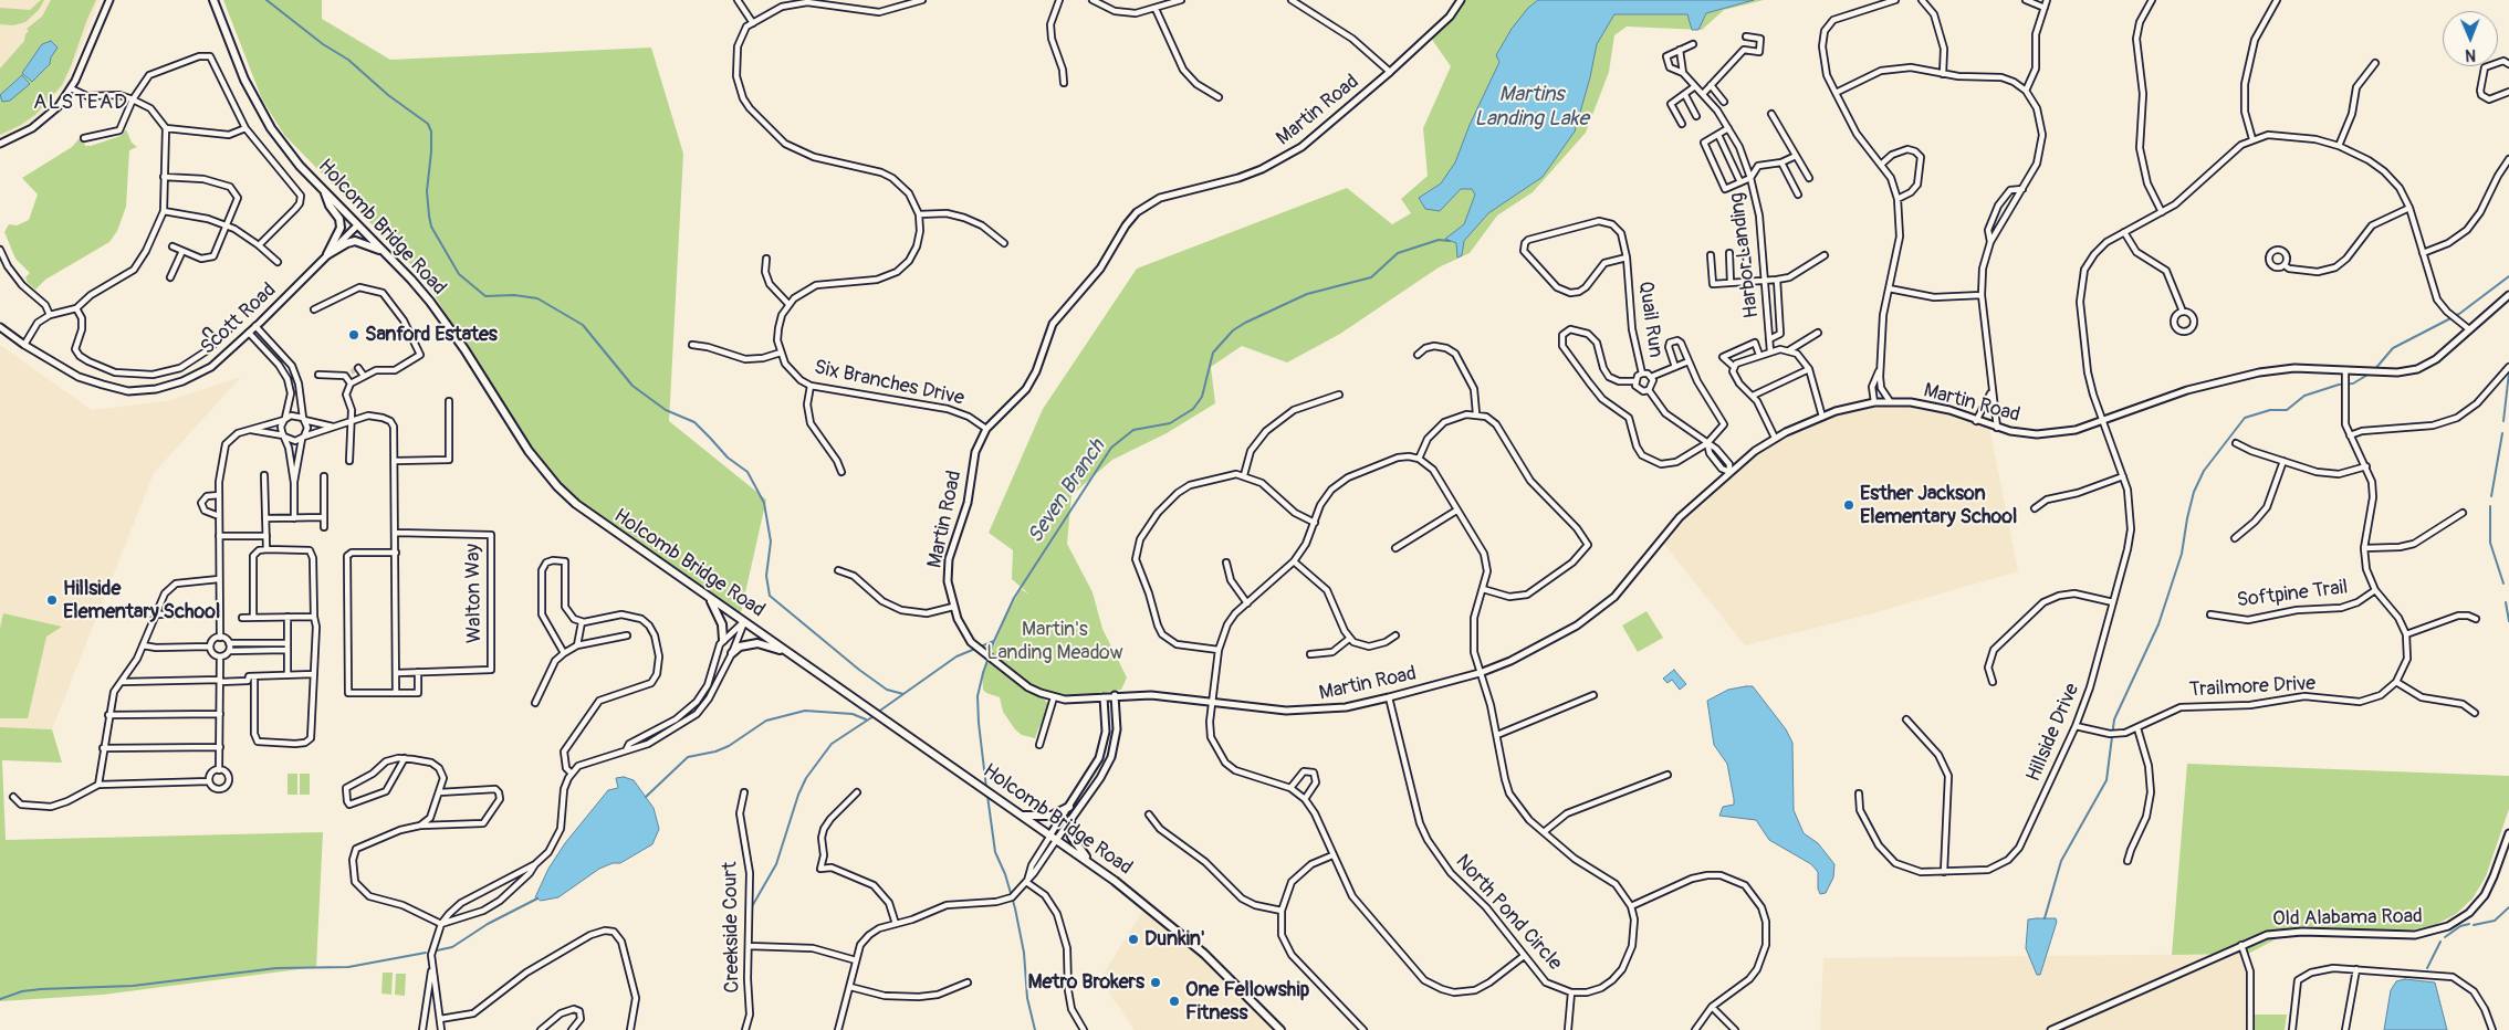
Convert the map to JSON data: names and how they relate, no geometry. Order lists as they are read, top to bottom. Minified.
{"streets":{"main road":["Holcomb Bridge Road"],"street":["Martin Road","Harbor Landing","Scott Road","Quail Run","Six Branches Drive","Walton Way","Softpine Trail","Trailmore Drive","Hillside Drive","North Pond Circle","Old Alabama Road","Creekside Court"]},"crossings":[["Martin Road","Six Branches Drive"],["Martin Road","Hillside Drive"],["Martin Road","North Pond Circle"],["Holcomb Bridge Road","Scott Road"],["Trailmore Drive","Hillside Drive"]],"districts":["ALSTEAD"],"water":["Martins Landing Lake","Seven Branch"],"parks":["Martin's Landing Meadow"],"places":["Sanford Estates","Esther Jackson Elementary School","Hillside Elementary School","Dunkin'","Metro Brokers","One Fellowship Fitness"],"north":"bottom"}
